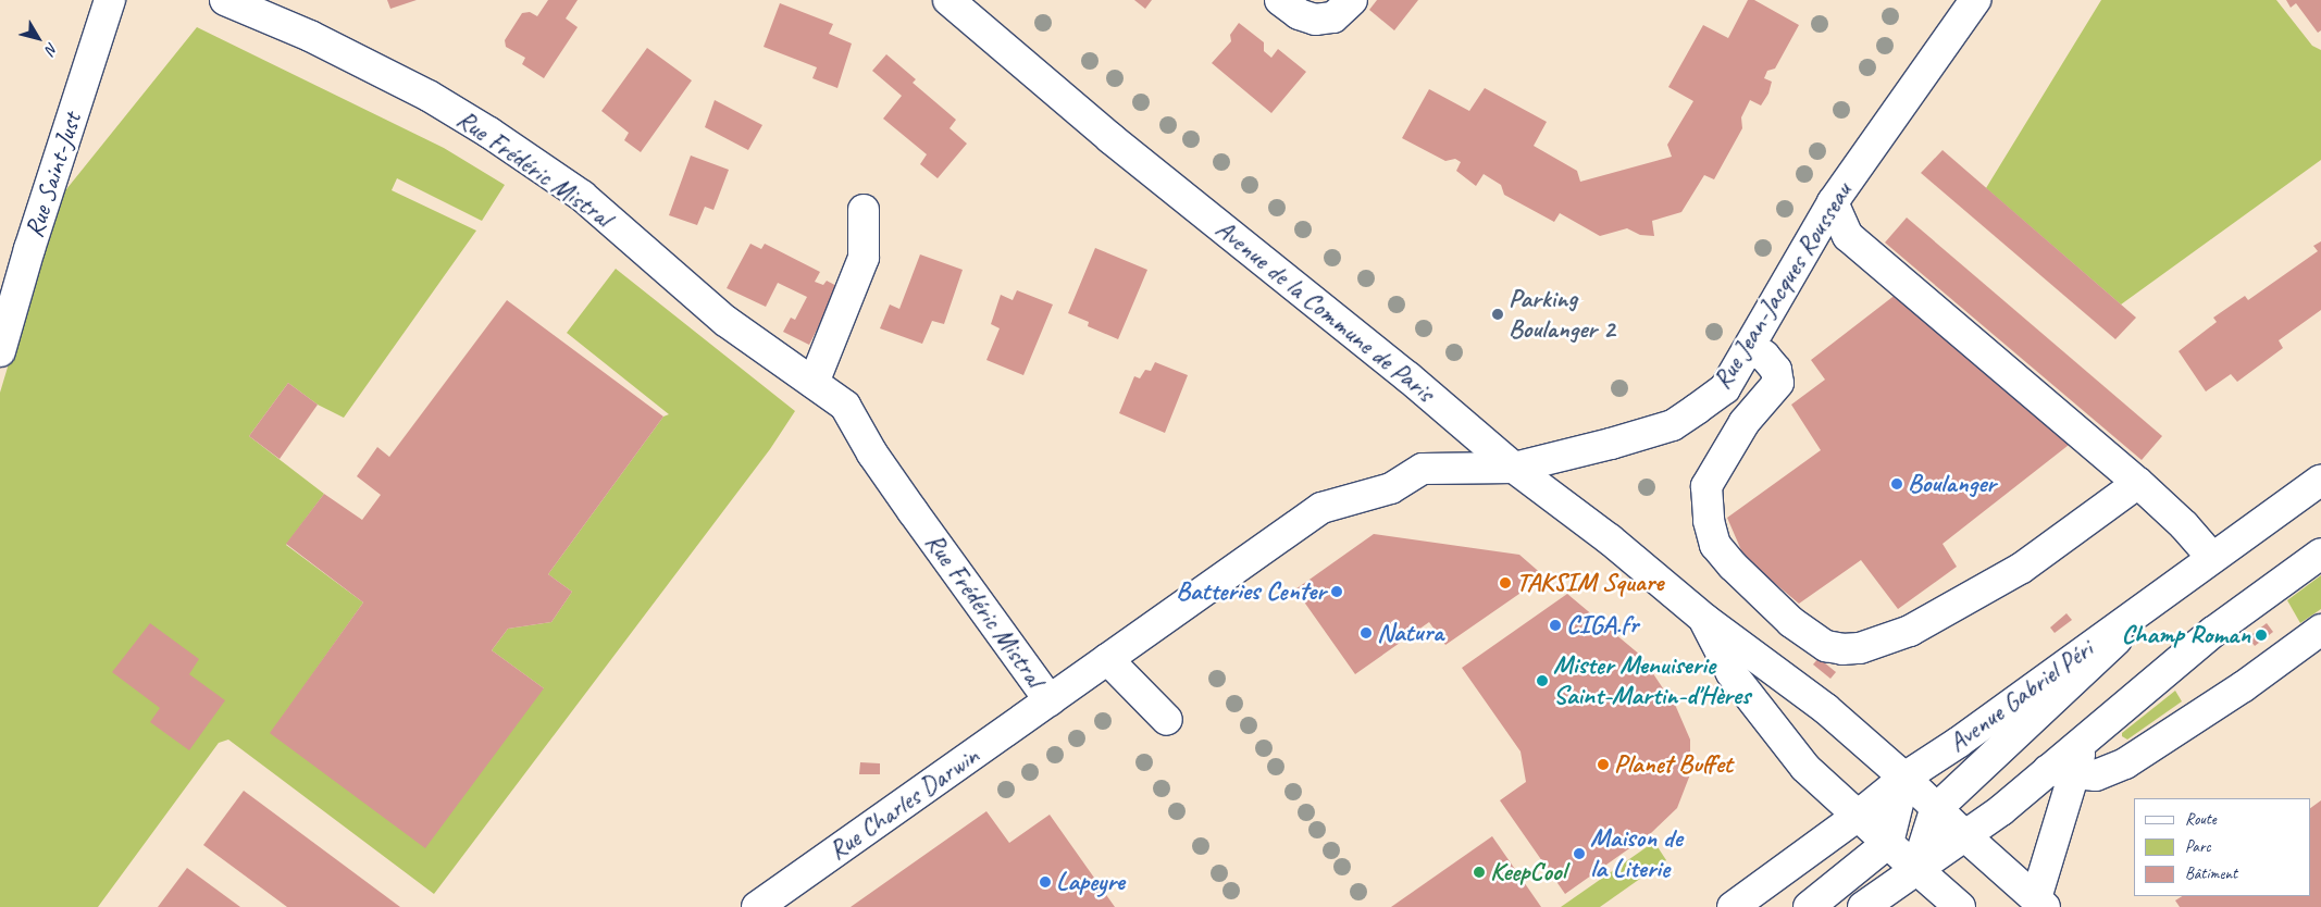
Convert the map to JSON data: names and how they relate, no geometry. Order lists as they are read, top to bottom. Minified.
{"streets":{"street":["Rue Frédéric Mistral","Rue Saint-Just","Rue Jean-Jacques Rousseau","Avenue de la Commune de Paris","Avenue Gabriel Péri","Rue Charles Darwin"]},"crossings":[["Rue Frédéric Mistral","Rue Jean-Jacques Rousseau"],["Rue Frédéric Mistral","Avenue de la Commune de Paris"],["Rue Frédéric Mistral","Rue Charles Darwin"],["Rue Jean-Jacques Rousseau","Avenue de la Commune de Paris"],["Avenue de la Commune de Paris","Avenue Gabriel Péri"]],"places":["Parking Boulanger 2","Boulanger","TAKSIM Square","Batteries Center","CIGA.fr","Natura","Champ Roman","Mister Menuiserie Saint-Martin-d'Hères","Planet Buffet","Maison de la Literie","KeepCool","Lapeyre"],"legend":["Route","Parc","Bâtiment"],"north":"bottom right"}
